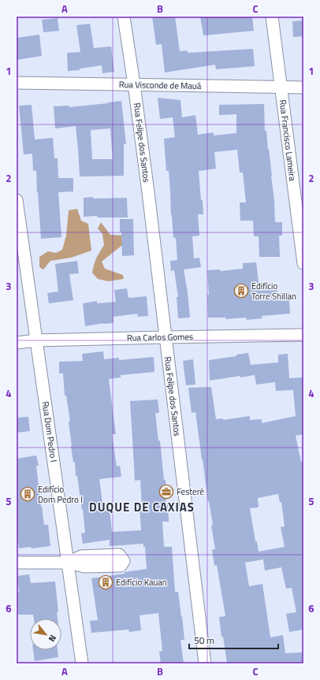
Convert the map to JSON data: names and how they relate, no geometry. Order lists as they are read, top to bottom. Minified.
{"streets":{"street":["Rua Visconde de Mauá","Rua Francisco Lameira","Rua Felipe dos Santos","Rua Carlos Gomes","Rua Dom Pedro I"]},"crossings":[["Rua Visconde de Mauá","Rua Francisco Lameira"],["Rua Visconde de Mauá","Rua Felipe dos Santos"],["Rua Felipe dos Santos","Rua Carlos Gomes"],["Rua Carlos Gomes","Rua Dom Pedro I"]],"districts":["DUQUE DE CAXIAS"],"places":{"building":["Edifício Torre Shillan","Edifício Dom Pedro I","Edifício Kauan"],"office":["Festerê"]},"scale_bar":"50 m","north":"bottom right","grid":{"columns":["A","B","C"],"rows":["1","2","3","4","5","6"]}}
